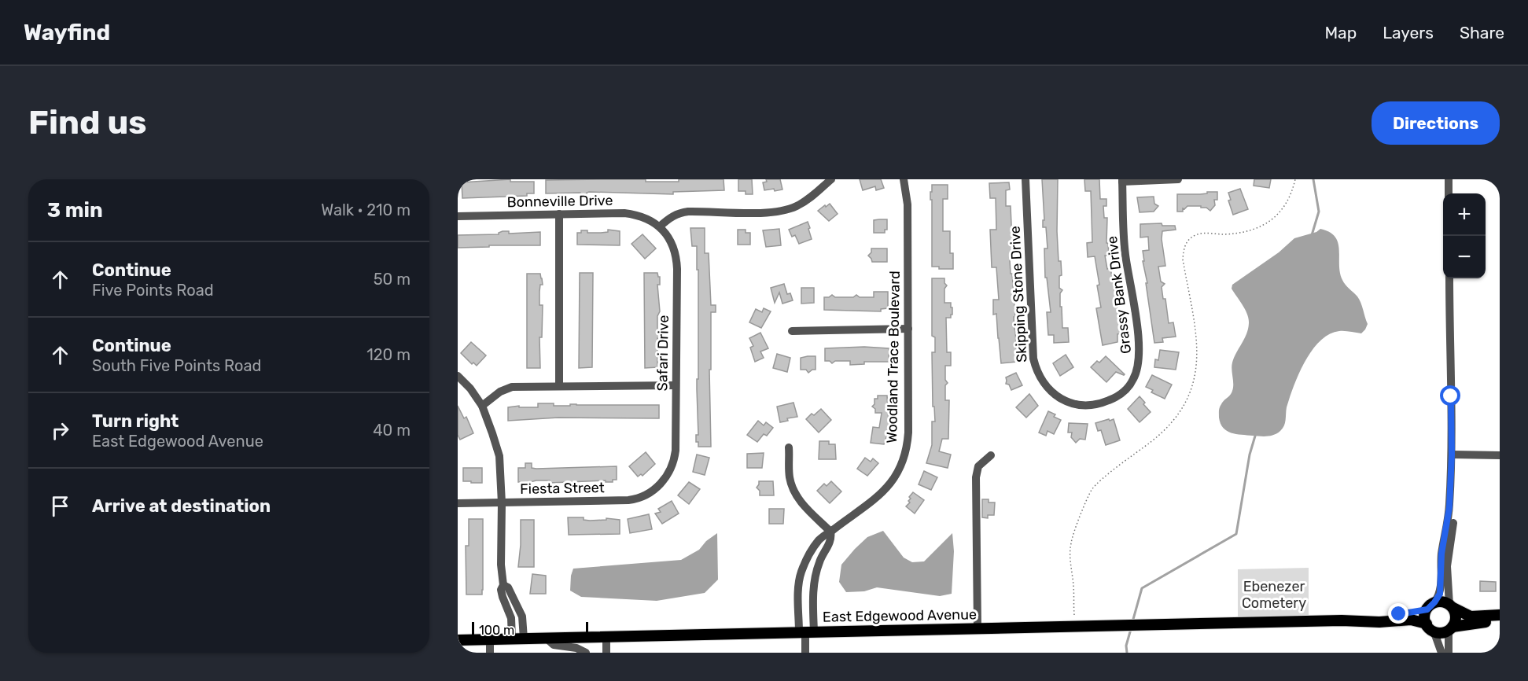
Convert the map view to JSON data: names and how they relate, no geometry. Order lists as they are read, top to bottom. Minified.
{"streets":{"main road":["East Edgewood Avenue"],"street":["Bonneville Drive","Skipping Stone Drive","Grassy Bank Drive","Safari Drive","Woodland Trace Boulevard","Fiesta Street"]},"crossings":[["Bonneville Drive","Safari Drive"],["Skipping Stone Drive","Grassy Bank Drive"],["Safari Drive","Fiesta Street"],["Woodland Trace Boulevard","East Edgewood Avenue"]],"parks":["Ebenezer Cometery"],"scale_bar":"100 m","page":{"header":"Wayfind","nav":["Map","Layers","Share"],"buttons":"Directions","title":"Find us","heading":["3 min","Walk · 210 m"],"map_buttons":["+","−"],"list":[["Continue","Five Points Road","50 m"],["Continue","South Five Points Road","120 m"],["Turn right","East Edgewood Avenue","40 m"],"Arrive at destination"],"scale":"100 m"}}
